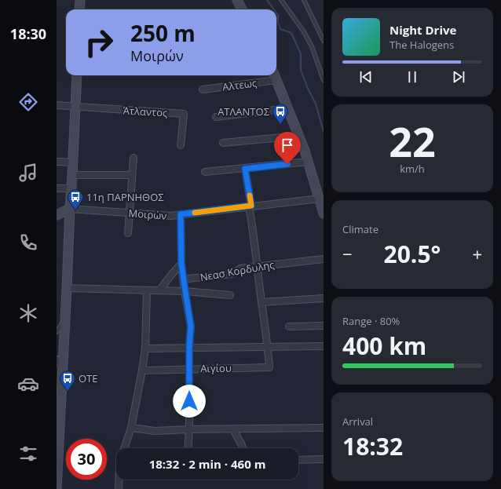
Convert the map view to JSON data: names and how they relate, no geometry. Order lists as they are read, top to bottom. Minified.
{"streets":{"street":["Αλτεως","Άτλαντος","Μοιρών","Νεασ Κορδυλης","Αιγίου"]},"places":{"bus stop":["ΑΤΛΑΝΤΟΣ","11η ΠΑΡΝΗΘΟΣ","ΟΤΕ"]},"page":{"tabs":"18:30","turn":["250 m","Μοιρών"],"song":["Night Drive","The Halogens"],"tile":[["22","km/h"],"Climate",["Range · 80%","400 km"],["Arrival","18:32"]],"heat":["−","20.5°","+"],"limit":"30","trip":"18:32 · 2 min · 460 m"}}
